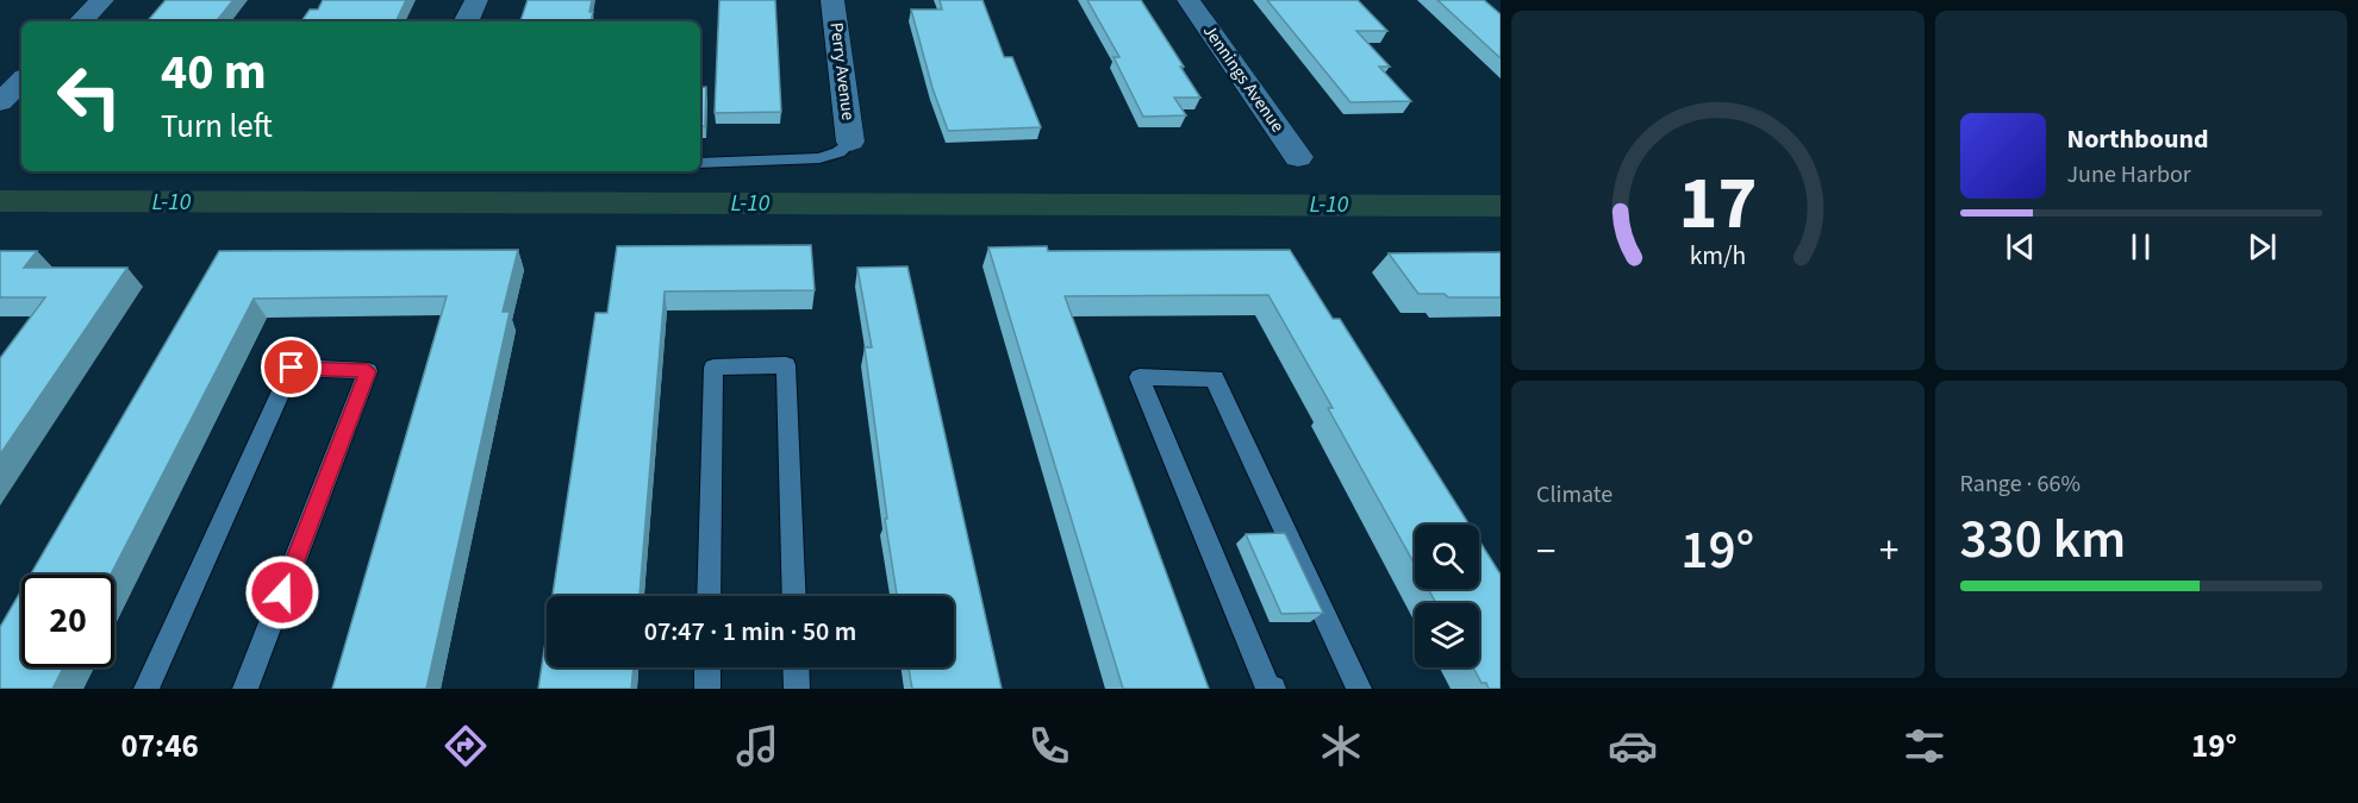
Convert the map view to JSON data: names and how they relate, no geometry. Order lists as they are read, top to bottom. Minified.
{"streets":{"street":["Perry Avenue","Jennings Avenue"]},"water":["L-10"],"page":{"turn":["40 m","Turn left"],"song":["Northbound","June Harbor"],"tile":["Climate",["Range · 66%","330 km"]],"heat":["−","19°","+"],"limit":"20","trip":"07:47 · 1 min · 50 m","tabs":["07:46","19°"],"gauge":["17","km/h"]}}
